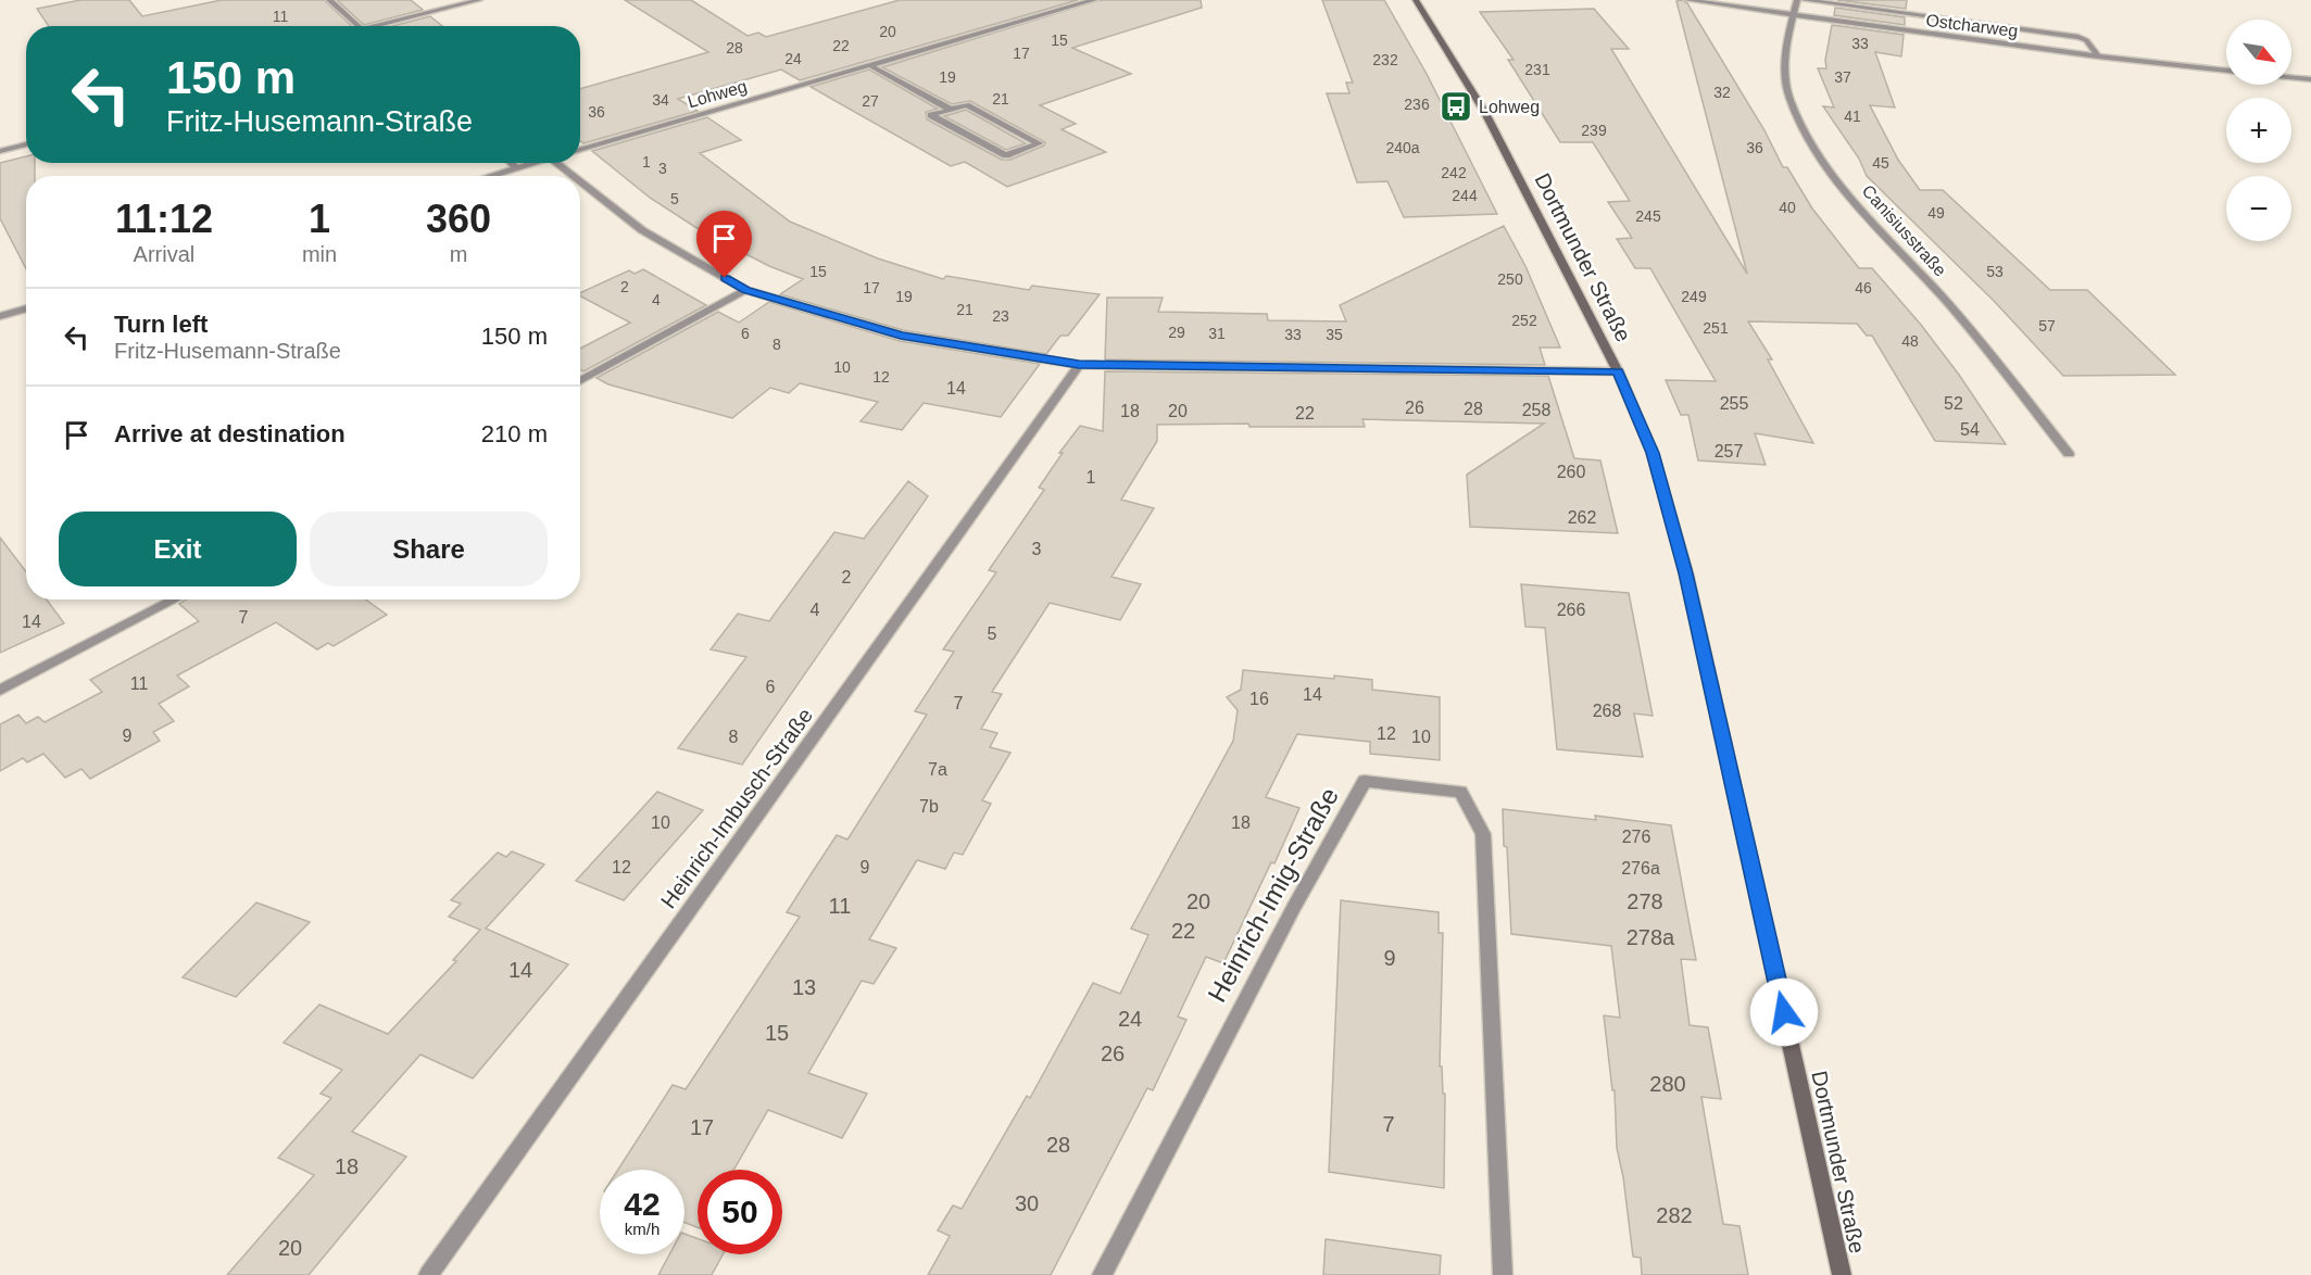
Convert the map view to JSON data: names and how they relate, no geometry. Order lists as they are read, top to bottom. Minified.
{"streets":{"main road":["Dortmunder Straße"],"street":["Ostcharweg","Lohweg","Canisiusstraße","Heinrich-Imbusch-Straße","Heinrich-Imig-Straße"]},"crossings":[["Ostcharweg","Canisiusstraße"]],"places":{"bus stop":["Lohweg"]},"house_numbers":["11","20","15","33","22","28","17","24","232","231","19","37","32","21","34","27","236","36","41","239","240a","36","1","45","3","242","244","5","40","49","245","15","53","250","2","17","46","19","249","4","21","23","252","57","251","29","6","31","33","35","48","8","10","12","14","255","52","26","28","258","18","20","22","54","257","260","1","262","3","2","4","266","7","14","5","11","6","14","16","7","268","12","9","8","10","7a","7b","10","18","276","12","9","276a","20","278","11","22","278a","9","14","13","24","15","26","280","7","17","28","18","30","282","20"],"north":"bottom right","page":{"map_buttons":["+","−"],"turn":["150 m","Fritz-Husemann-Straße"],"eta":["11:12","Arrival","1","min","360","m"],"list":[{"name":"Turn left","note":"Fritz-Husemann-Straße","value":"150 m"},{"name":"Arrive at destination","value":"210 m"}],"buttons":["Exit","Share"],"speed":"42 km/h","limit":"50"}}
